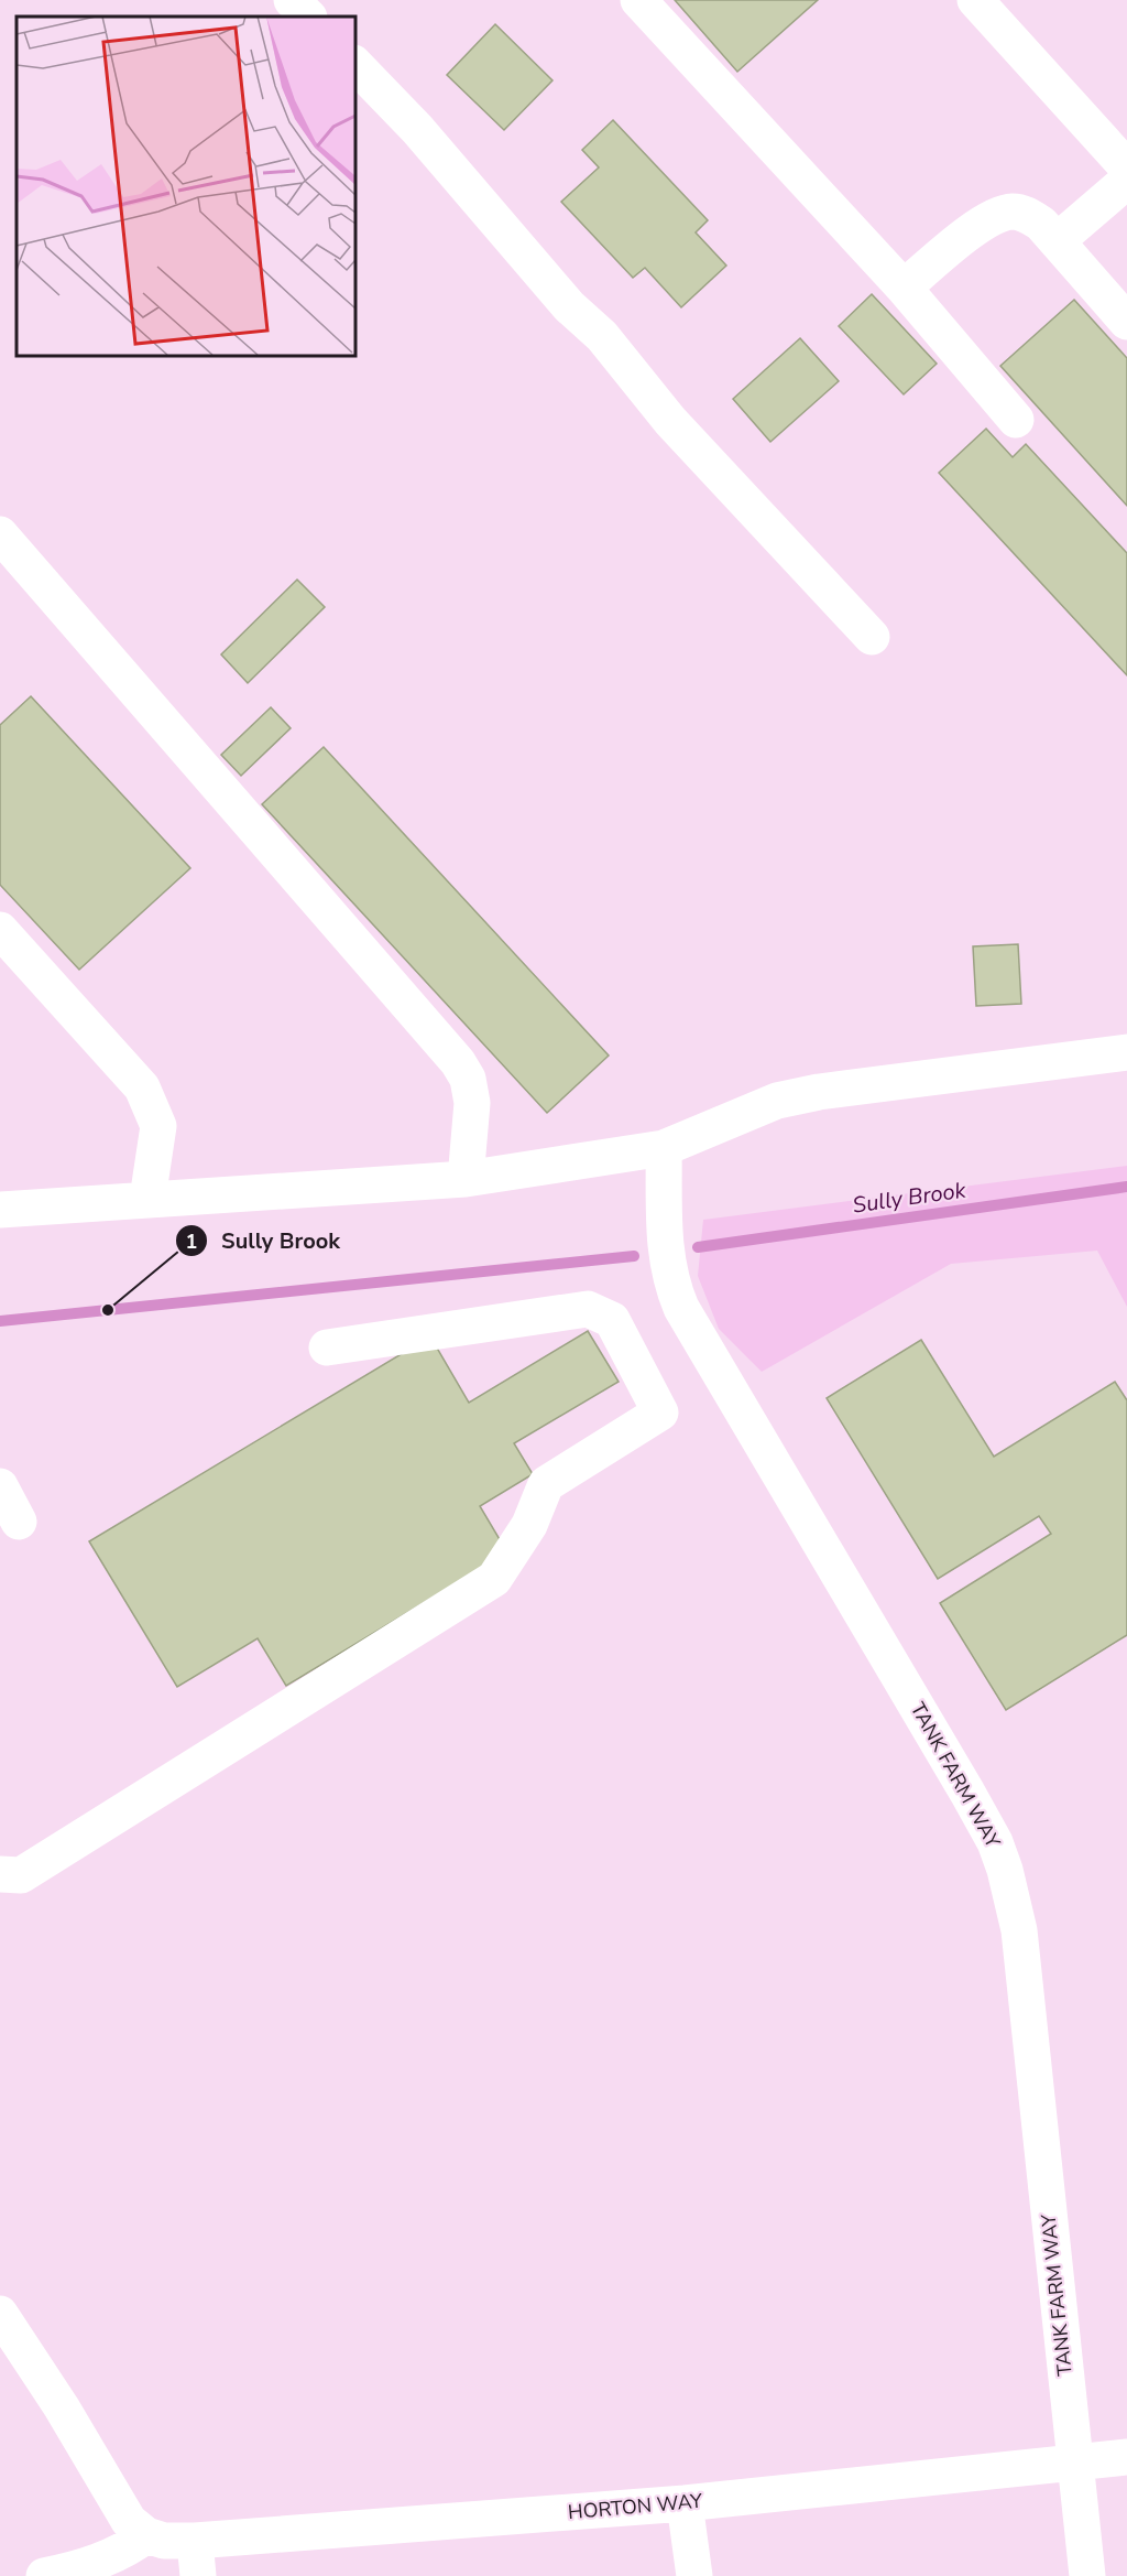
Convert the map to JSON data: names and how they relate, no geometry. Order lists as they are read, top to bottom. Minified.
{"streets":{"lane":["TANK FARM WAY","HORTON WAY"]},"crossings":[["TANK FARM WAY","HORTON WAY"]],"water":["Sully Brook"],"places":["Sully Brook"]}
